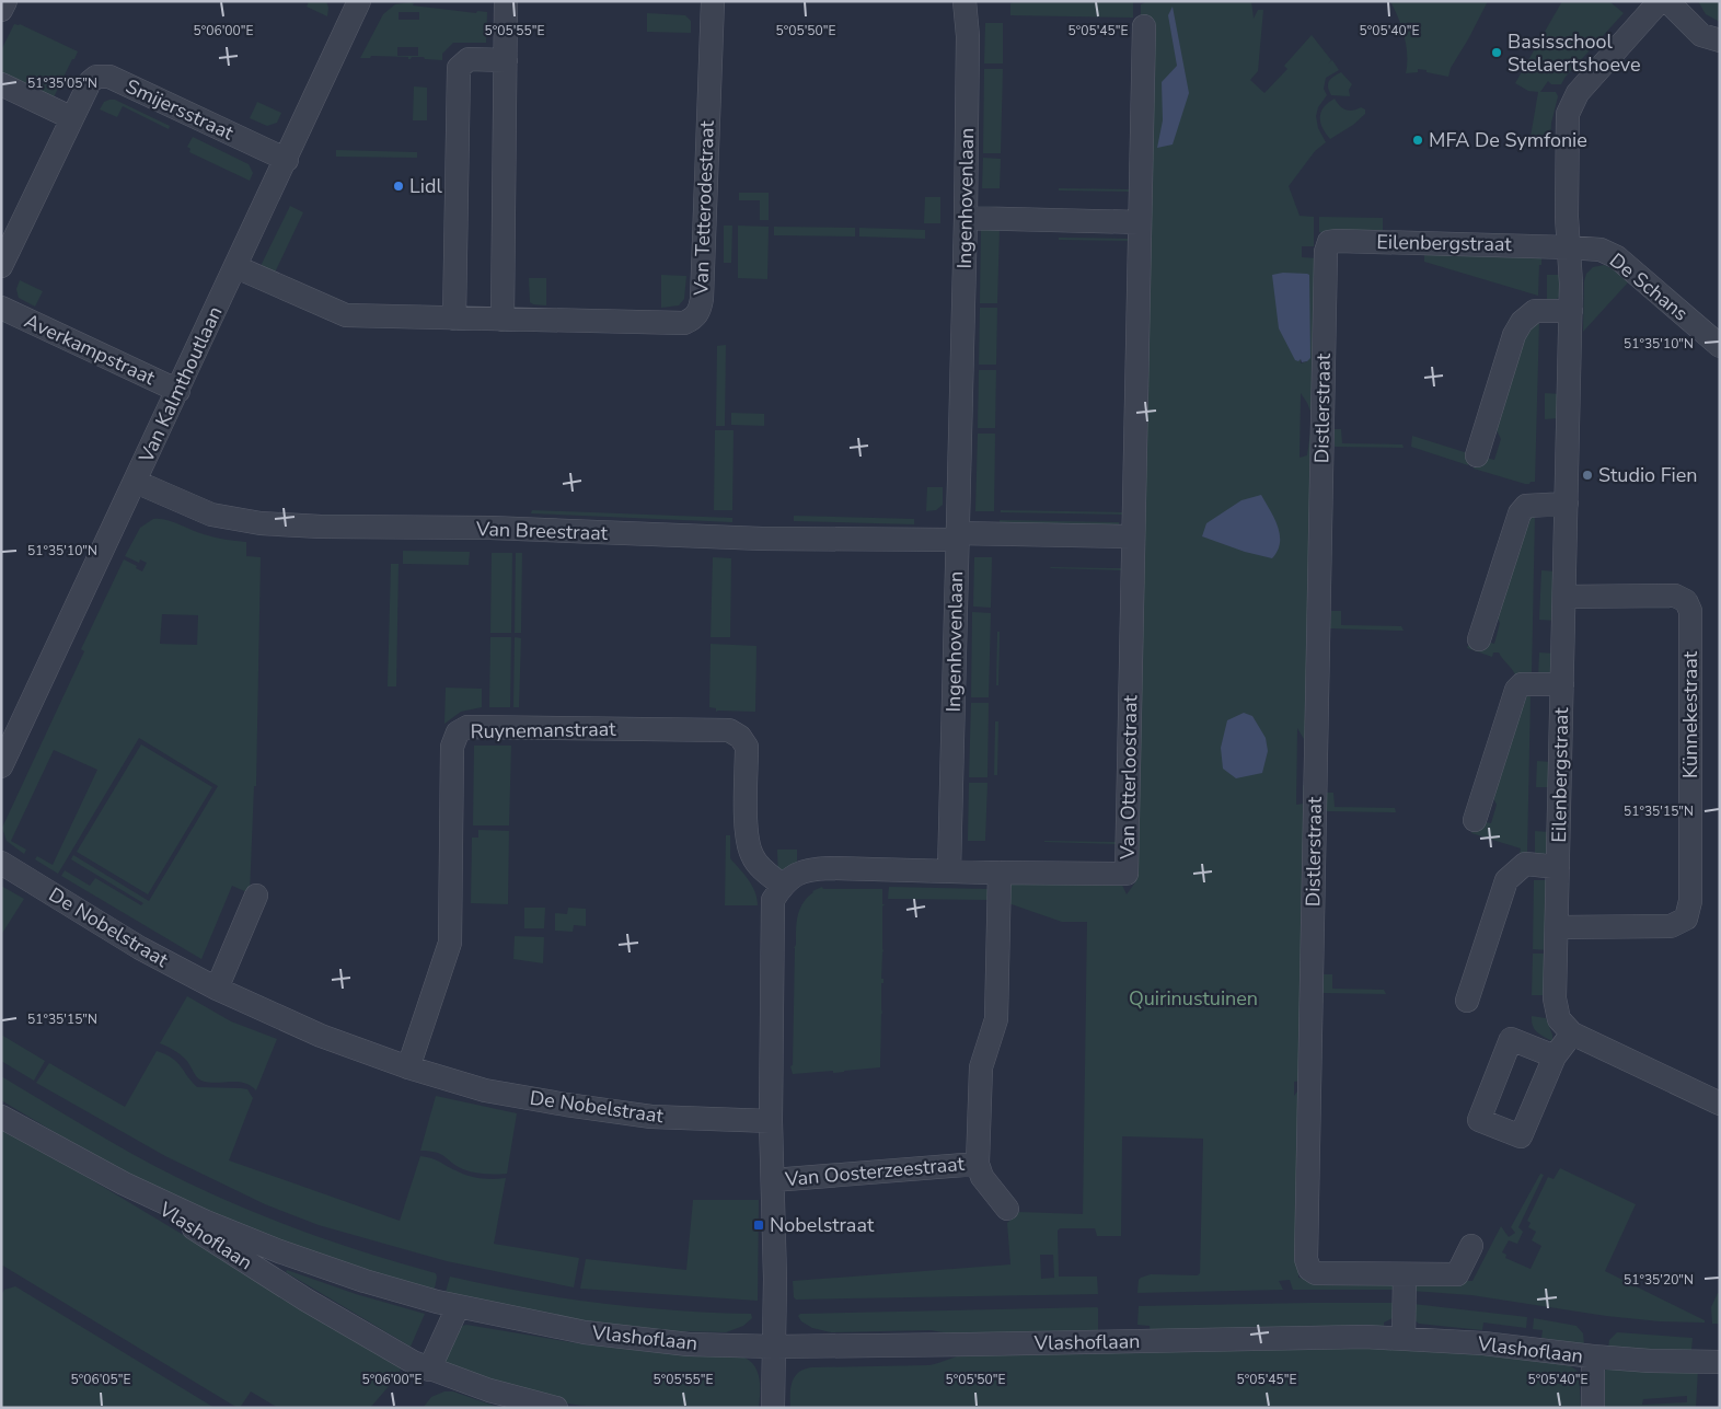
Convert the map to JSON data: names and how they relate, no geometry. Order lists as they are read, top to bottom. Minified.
{"streets":{"street":["Smijersstraat","Ingenhovenlaan","Van Tetterodestraat","Eilenbergstraat","De Schans","Averkampstraat","Van Kalmthoutlaan","Distlerstraat","Van Breestraat","Künnekestraat","Ruynemanstraat","Van Otterloostraat","De Nobelstraat","Van Oosterzeestraat","Vlashoflaan"]},"crossings":[["Smijersstraat","Van Kalmthoutlaan"],["Ingenhovenlaan","Van Breestraat"],["Ingenhovenlaan","Van Otterloostraat"],["Van Tetterodestraat","Van Kalmthoutlaan"],["Eilenbergstraat","De Schans"],["Eilenbergstraat","Distlerstraat"],["Eilenbergstraat","Künnekestraat"],["Averkampstraat","Van Kalmthoutlaan"],["Van Kalmthoutlaan","Van Breestraat"],["Ruynemanstraat","De Nobelstraat"],["Van Otterloostraat","Van Oosterzeestraat"]],"parks":["Quirinustuinen"],"places":{"other":["Basisschool Stelaertshoeve","MFA De Symfonie","Lidl","Studio Fien"],"transit":["Nobelstraat"]},"coordinates":["5°06'00\"E","5°05'55\"E","5°05'50\"E","5°05'45\"E","5°05'40\"E","51°35'05\"N","51°35'10\"N","51°35'15\"N","51°35'20\"N","5°06'05\"E"]}
